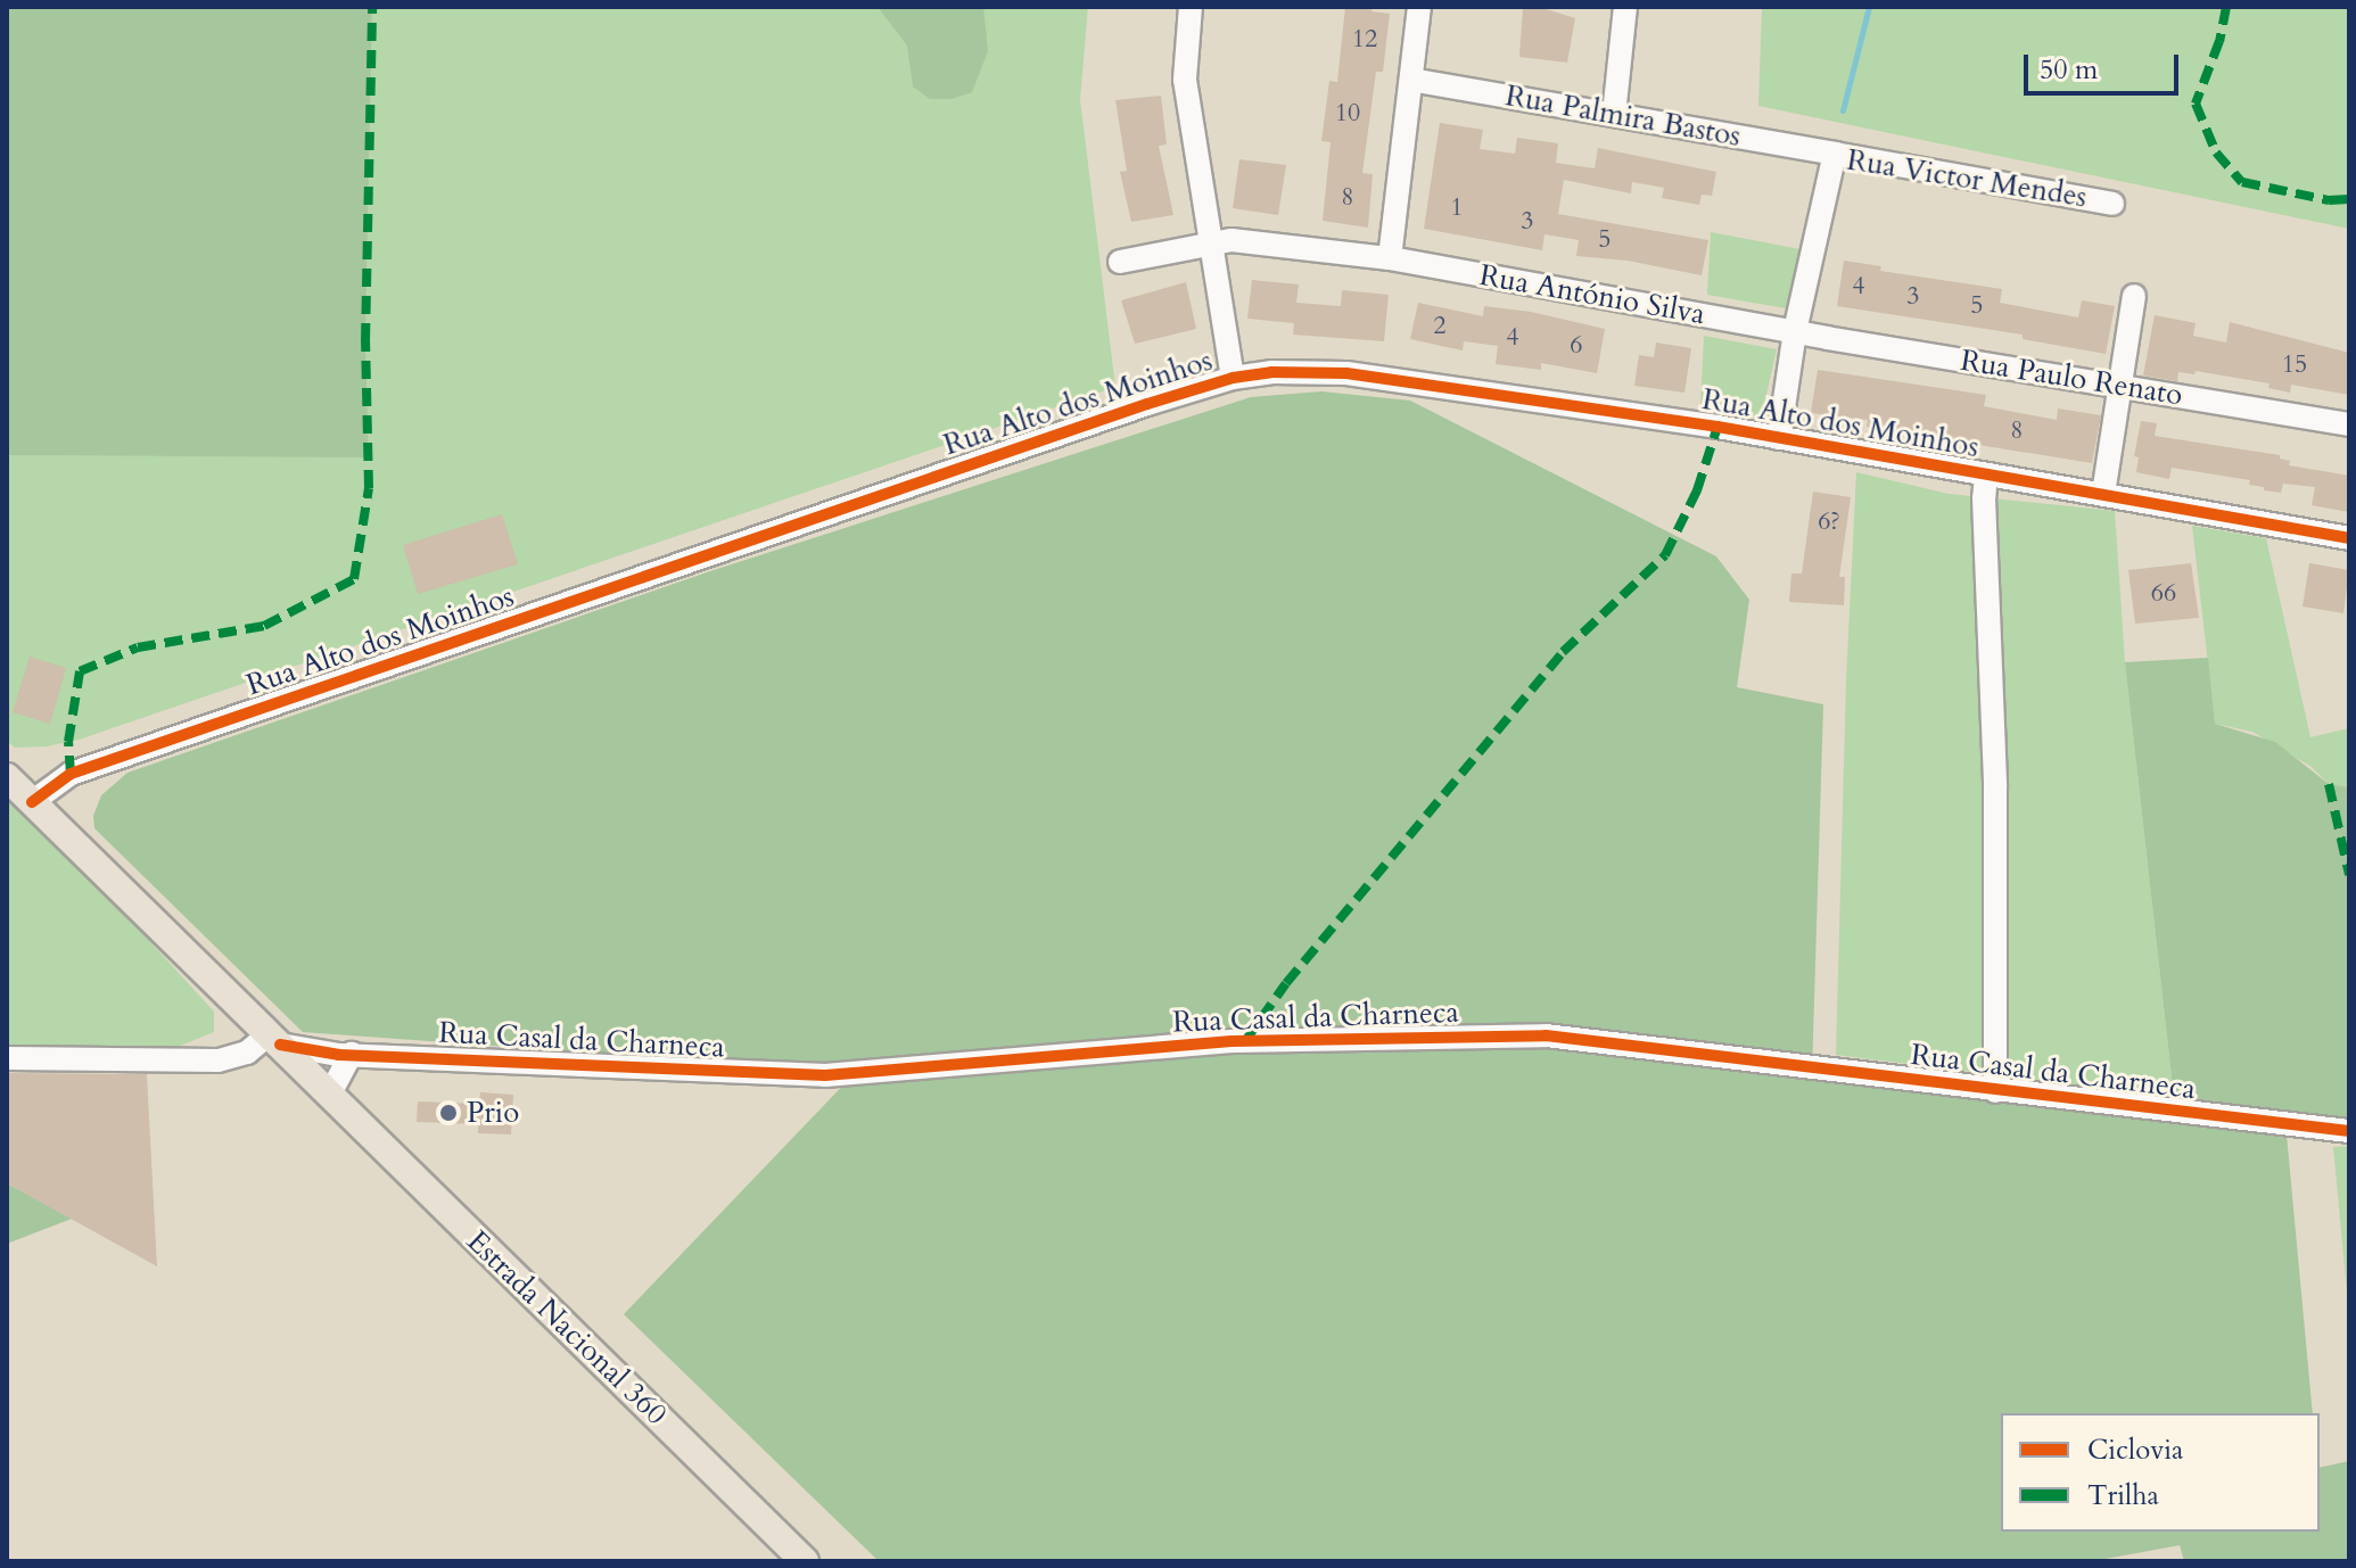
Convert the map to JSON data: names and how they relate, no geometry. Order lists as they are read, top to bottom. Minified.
{"streets":{"main road":["Estrada Nacional 360"],"street":["Rua Palmira Bastos","Rua Victor Mendes","Rua António Silva","Rua Paulo Renato","Rua Alto dos Moinhos","Rua Casal da Charneca"]},"crossings":[["Rua Palmira Bastos","Rua Victor Mendes"],["Rua Victor Mendes","Rua António Silva"],["Rua Victor Mendes","Rua Paulo Renato"],["Rua Victor Mendes","Rua Alto dos Moinhos"],["Rua António Silva","Rua Paulo Renato"],["Rua Casal da Charneca","Estrada Nacional 360"]],"places":["Prio"],"house_numbers":["12","10","8","1","3","5","4","3","5","2","4","6","15","8","6?","66"],"legend":["Ciclovia","Trilha"],"scale_bar":"50 m"}
